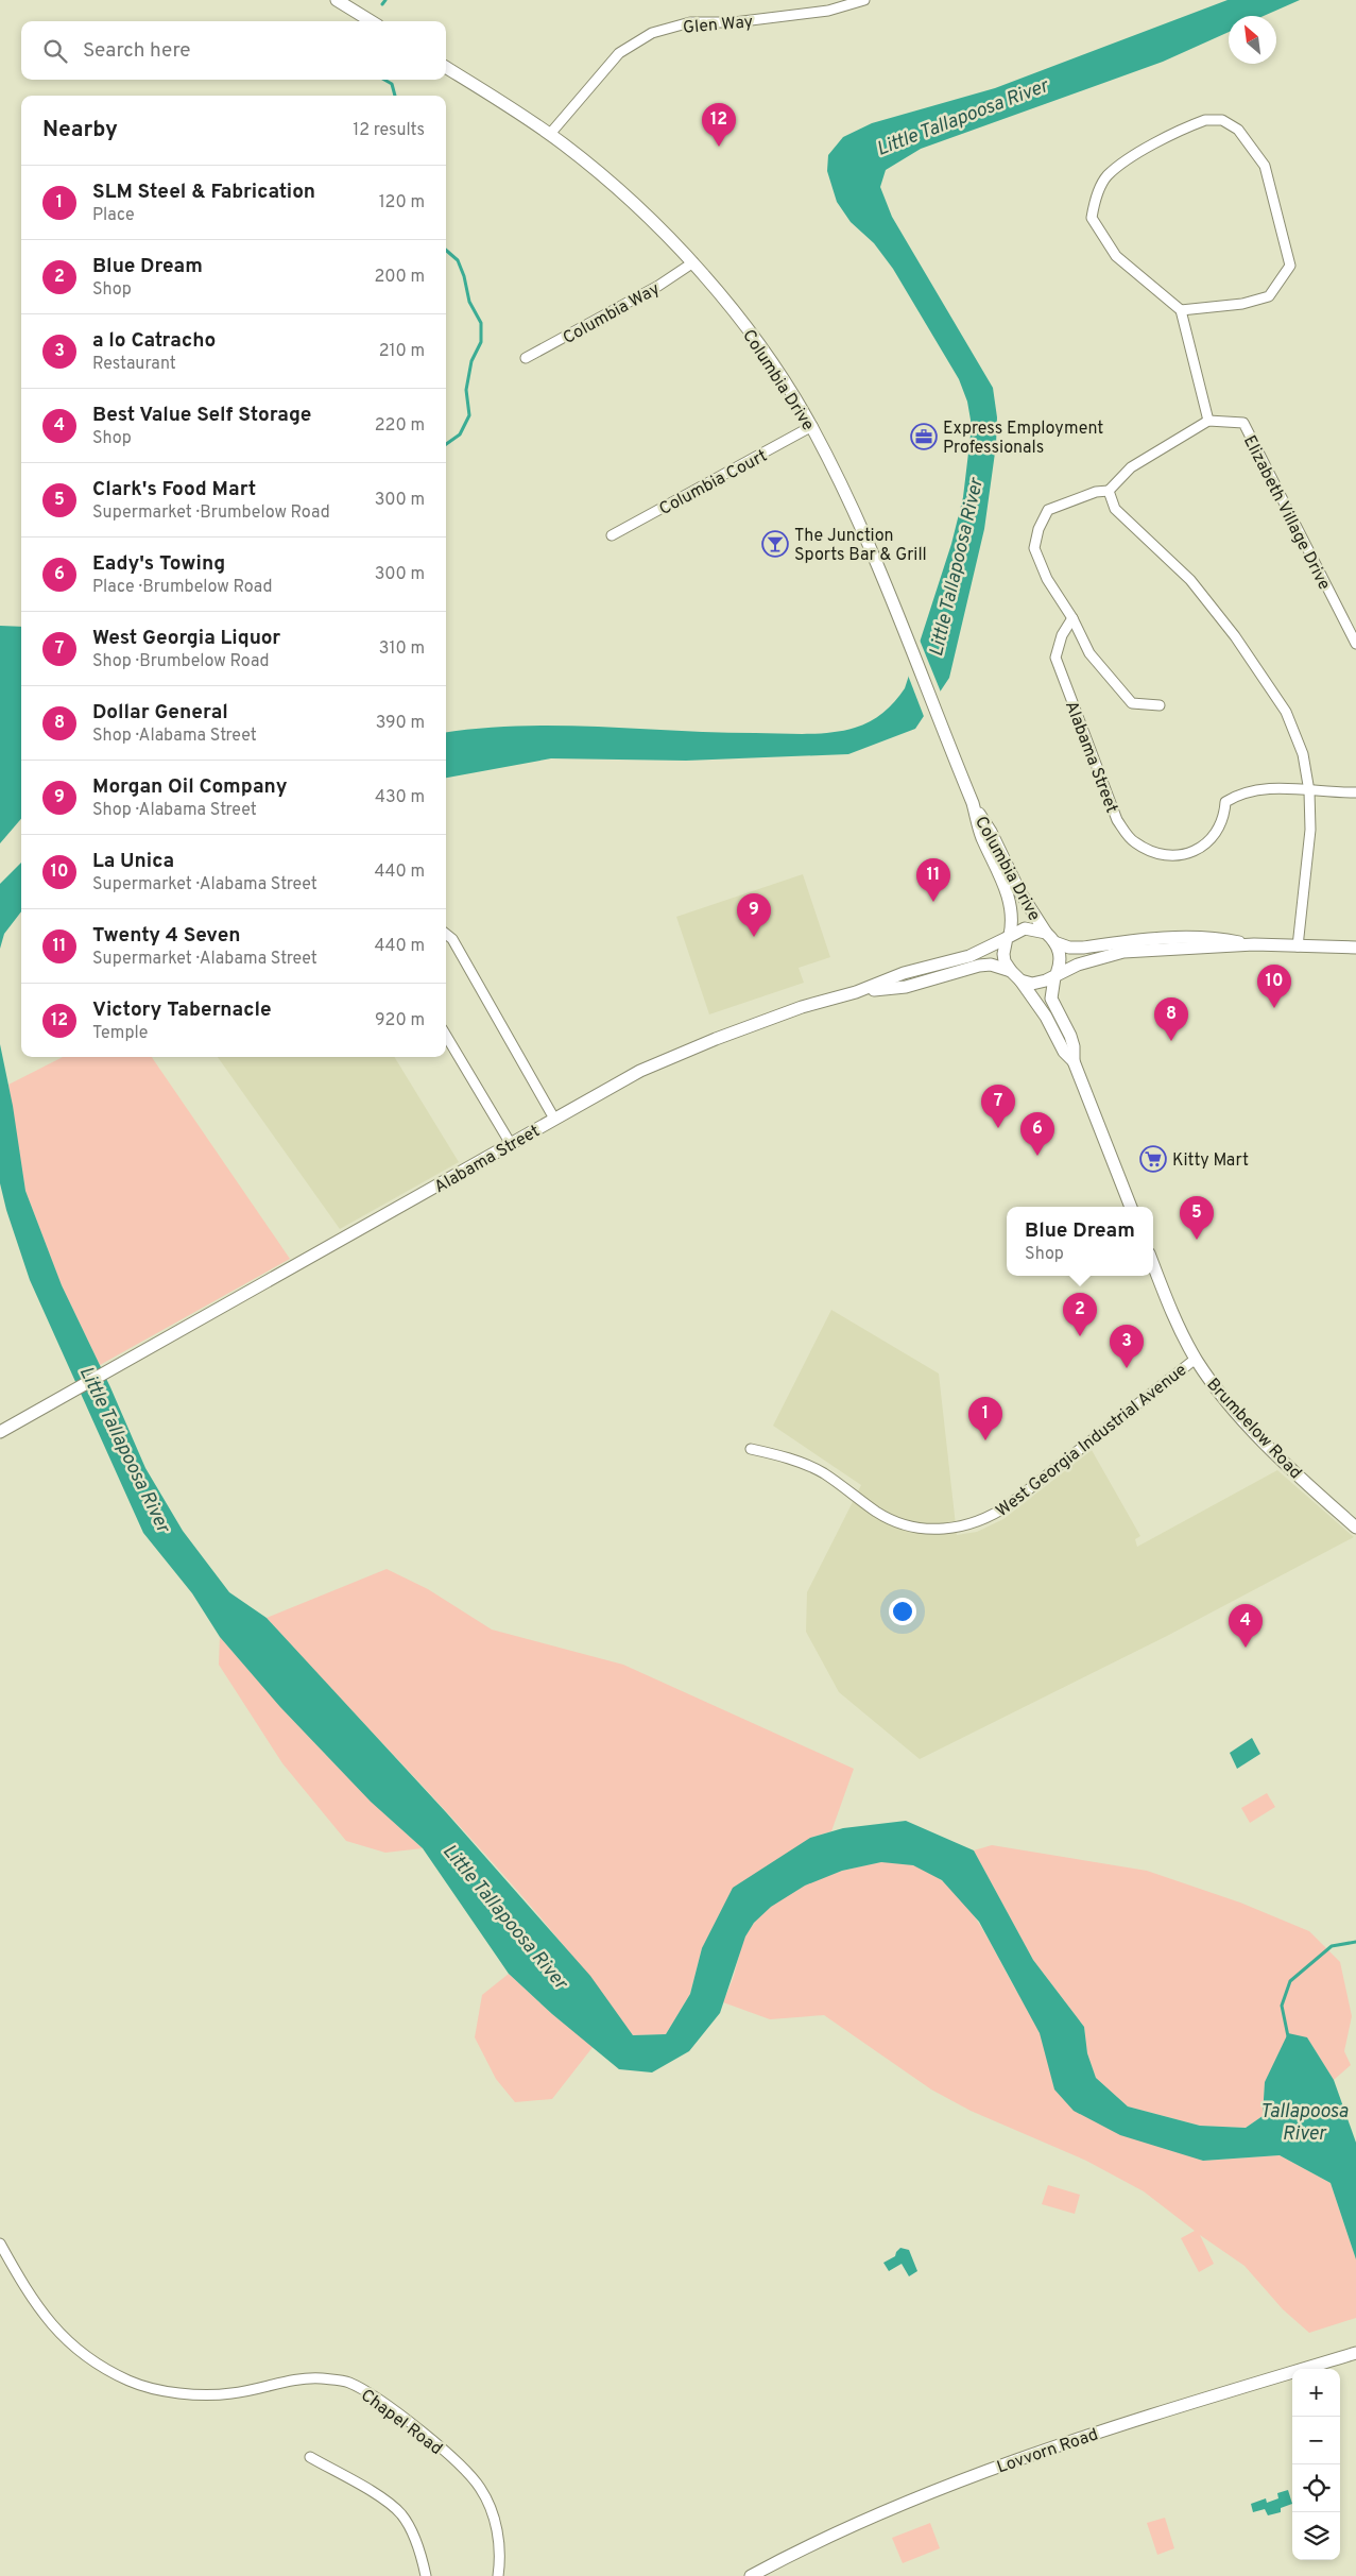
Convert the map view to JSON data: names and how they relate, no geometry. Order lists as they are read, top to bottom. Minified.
{"streets":{"main road":["Columbia Drive","Alabama Street","Brumbelow Road","Lovvorn Road"],"street":["Glen Way","Columbia Way","Columbia Court","Elizabeth Village Drive","West Georgia Industrial Avenue","Chapel Road"]},"crossings":[["Glen Way","Columbia Drive"],["Columbia Way","Columbia Drive"],["Columbia Drive","Columbia Court"],["Columbia Drive","Alabama Street"],["Brumbelow Road","West Georgia Industrial Avenue"]],"water":["Little Tallapoosa River","Tallapoosa River"],"places":{"office":["Express Employment Professionals"],"bar":["The Junction Sports Bar & Grill"],"supermarket":["Kitty Mart"]},"north":"top left","page":{"search":"Search here","heading":["Nearby","12 results"],"pins":["12","11","9","10","8","7","6","5","2","3","1","4"],"list":[{"mark":"1","name":"SLM Steel & Fabrication","note":"Place","value":"120 m"},{"mark":"2","name":"Blue Dream","note":"Shop","value":"200 m"},{"mark":"3","name":"a lo Catracho","note":"Restaurant","value":"210 m"},{"mark":"4","name":"Best Value Self Storage","note":"Shop","value":"220 m"},{"mark":"5","name":"Clark's Food Mart","note":"Supermarket · Brumbelow Road","value":"300 m"},{"mark":"6","name":"Eady's Towing","note":"Place · Brumbelow Road","value":"300 m"},{"mark":"7","name":"West Georgia Liquor","note":"Shop · Brumbelow Road","value":"310 m"},{"mark":"8","name":"Dollar General","note":"Shop · Alabama Street","value":"390 m"},{"mark":"9","name":"Morgan Oil Company","note":"Shop · Alabama Street","value":"430 m"},{"mark":"10","name":"La Unica","note":"Supermarket · Alabama Street","value":"440 m"},{"mark":"11","name":"Twenty 4 Seven","note":"Supermarket · Alabama Street","value":"440 m"},{"mark":"12","name":"Victory Tabernacle","note":"Temple","value":"920 m"}],"popup":["Blue Dream","Shop"],"map_buttons":["+","−"]}}
